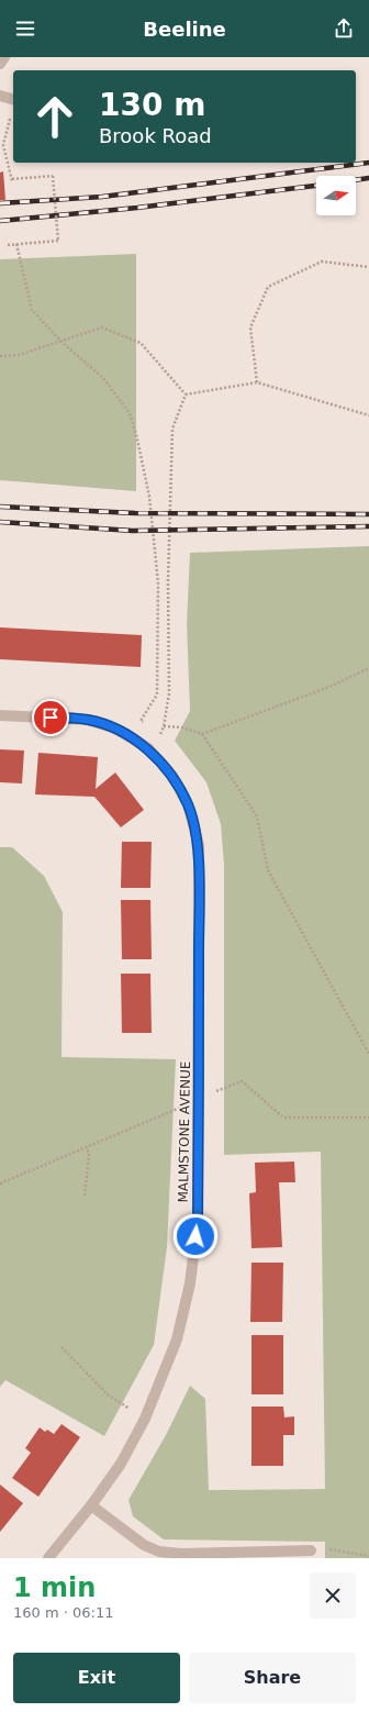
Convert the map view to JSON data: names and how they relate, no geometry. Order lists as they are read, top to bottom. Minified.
{"streets":{"street":["MALMSTONE AVENUE"]},"north":"right","page":{"header":"Beeline","turn":["130 m","Brook Road"],"heading":["1 min","160 m · 06:11"],"buttons":["Exit","Share"]}}
